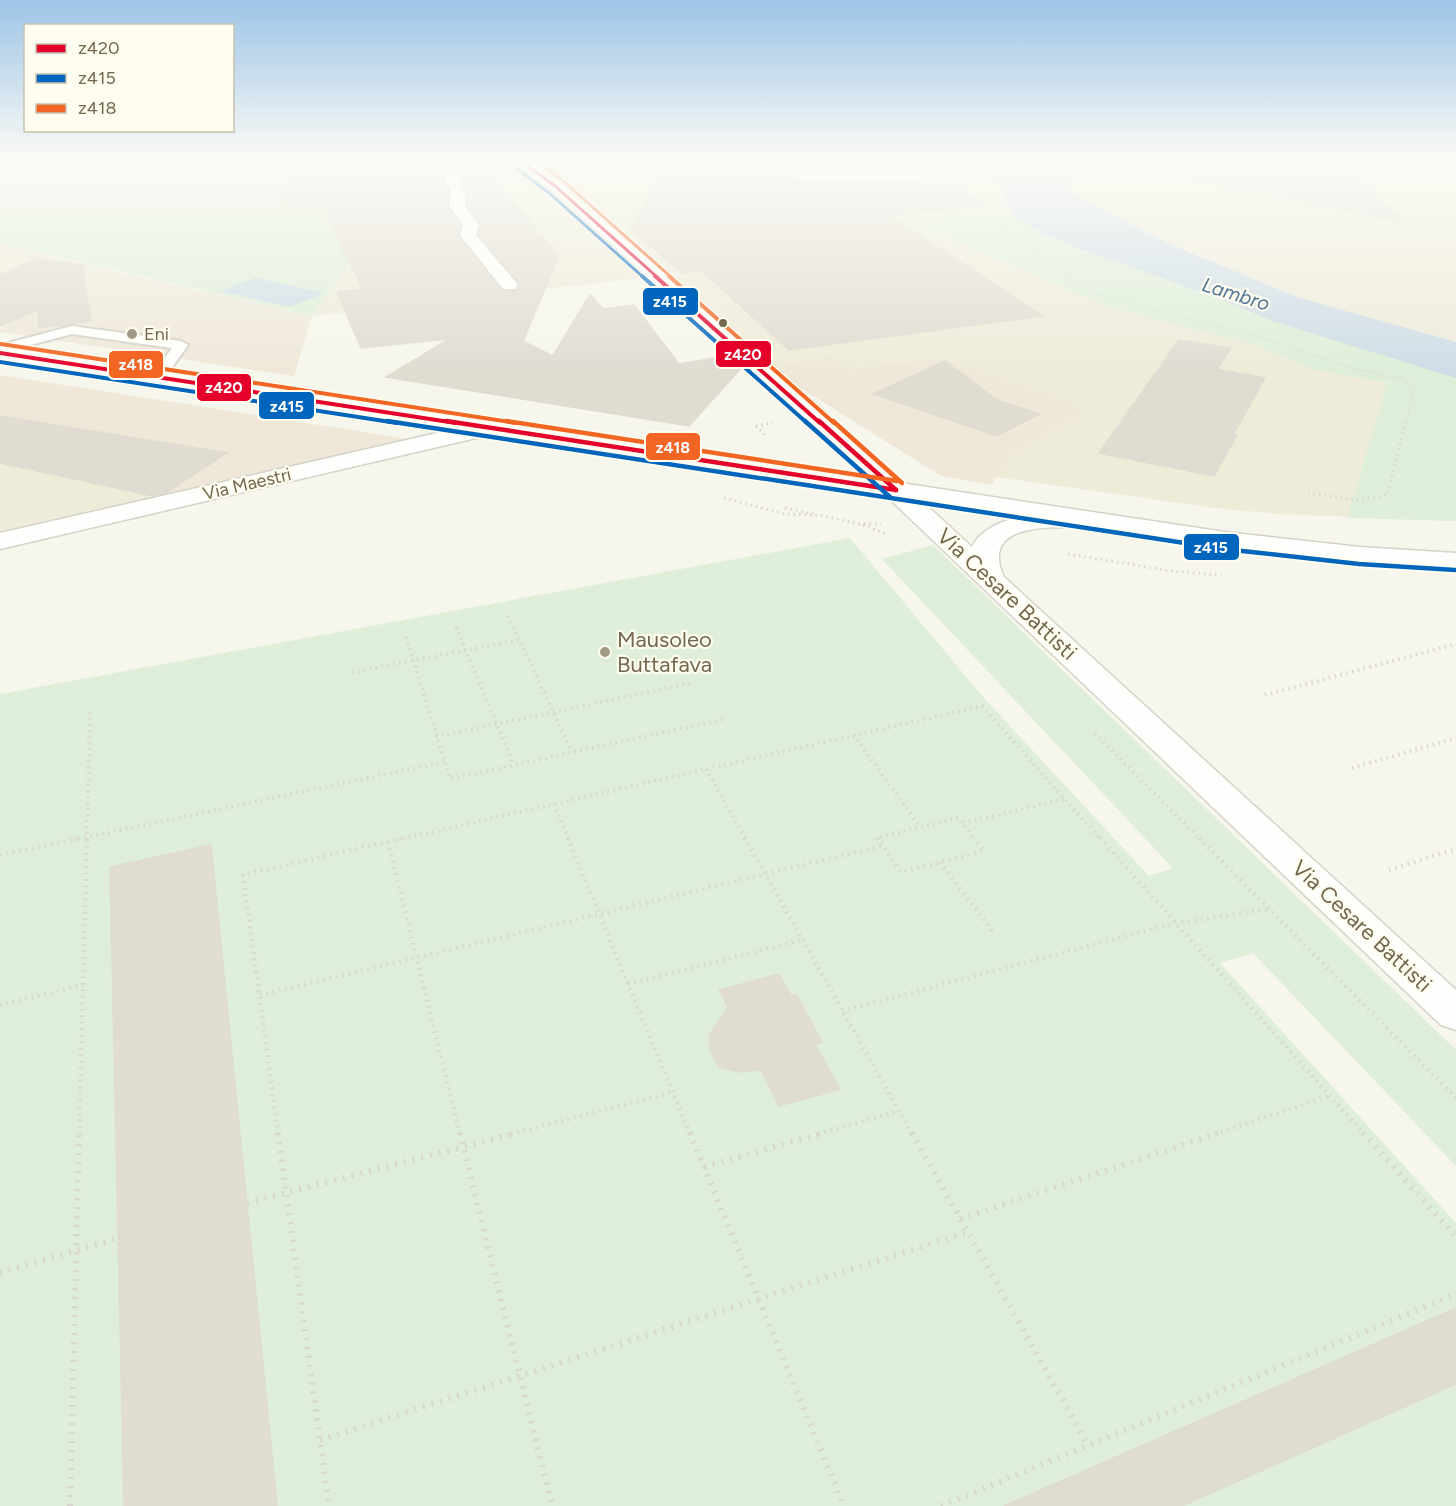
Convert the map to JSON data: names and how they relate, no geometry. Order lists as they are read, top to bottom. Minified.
{"streets":{"street":["Via Maestri","Via Cesare Battisti"]},"water":["Lambro"],"places":["Eni","Mausoleo Buttafava"],"lines":["transit line z420","transit line z415","transit line z418"],"legend":["z420","z415","z418"]}
